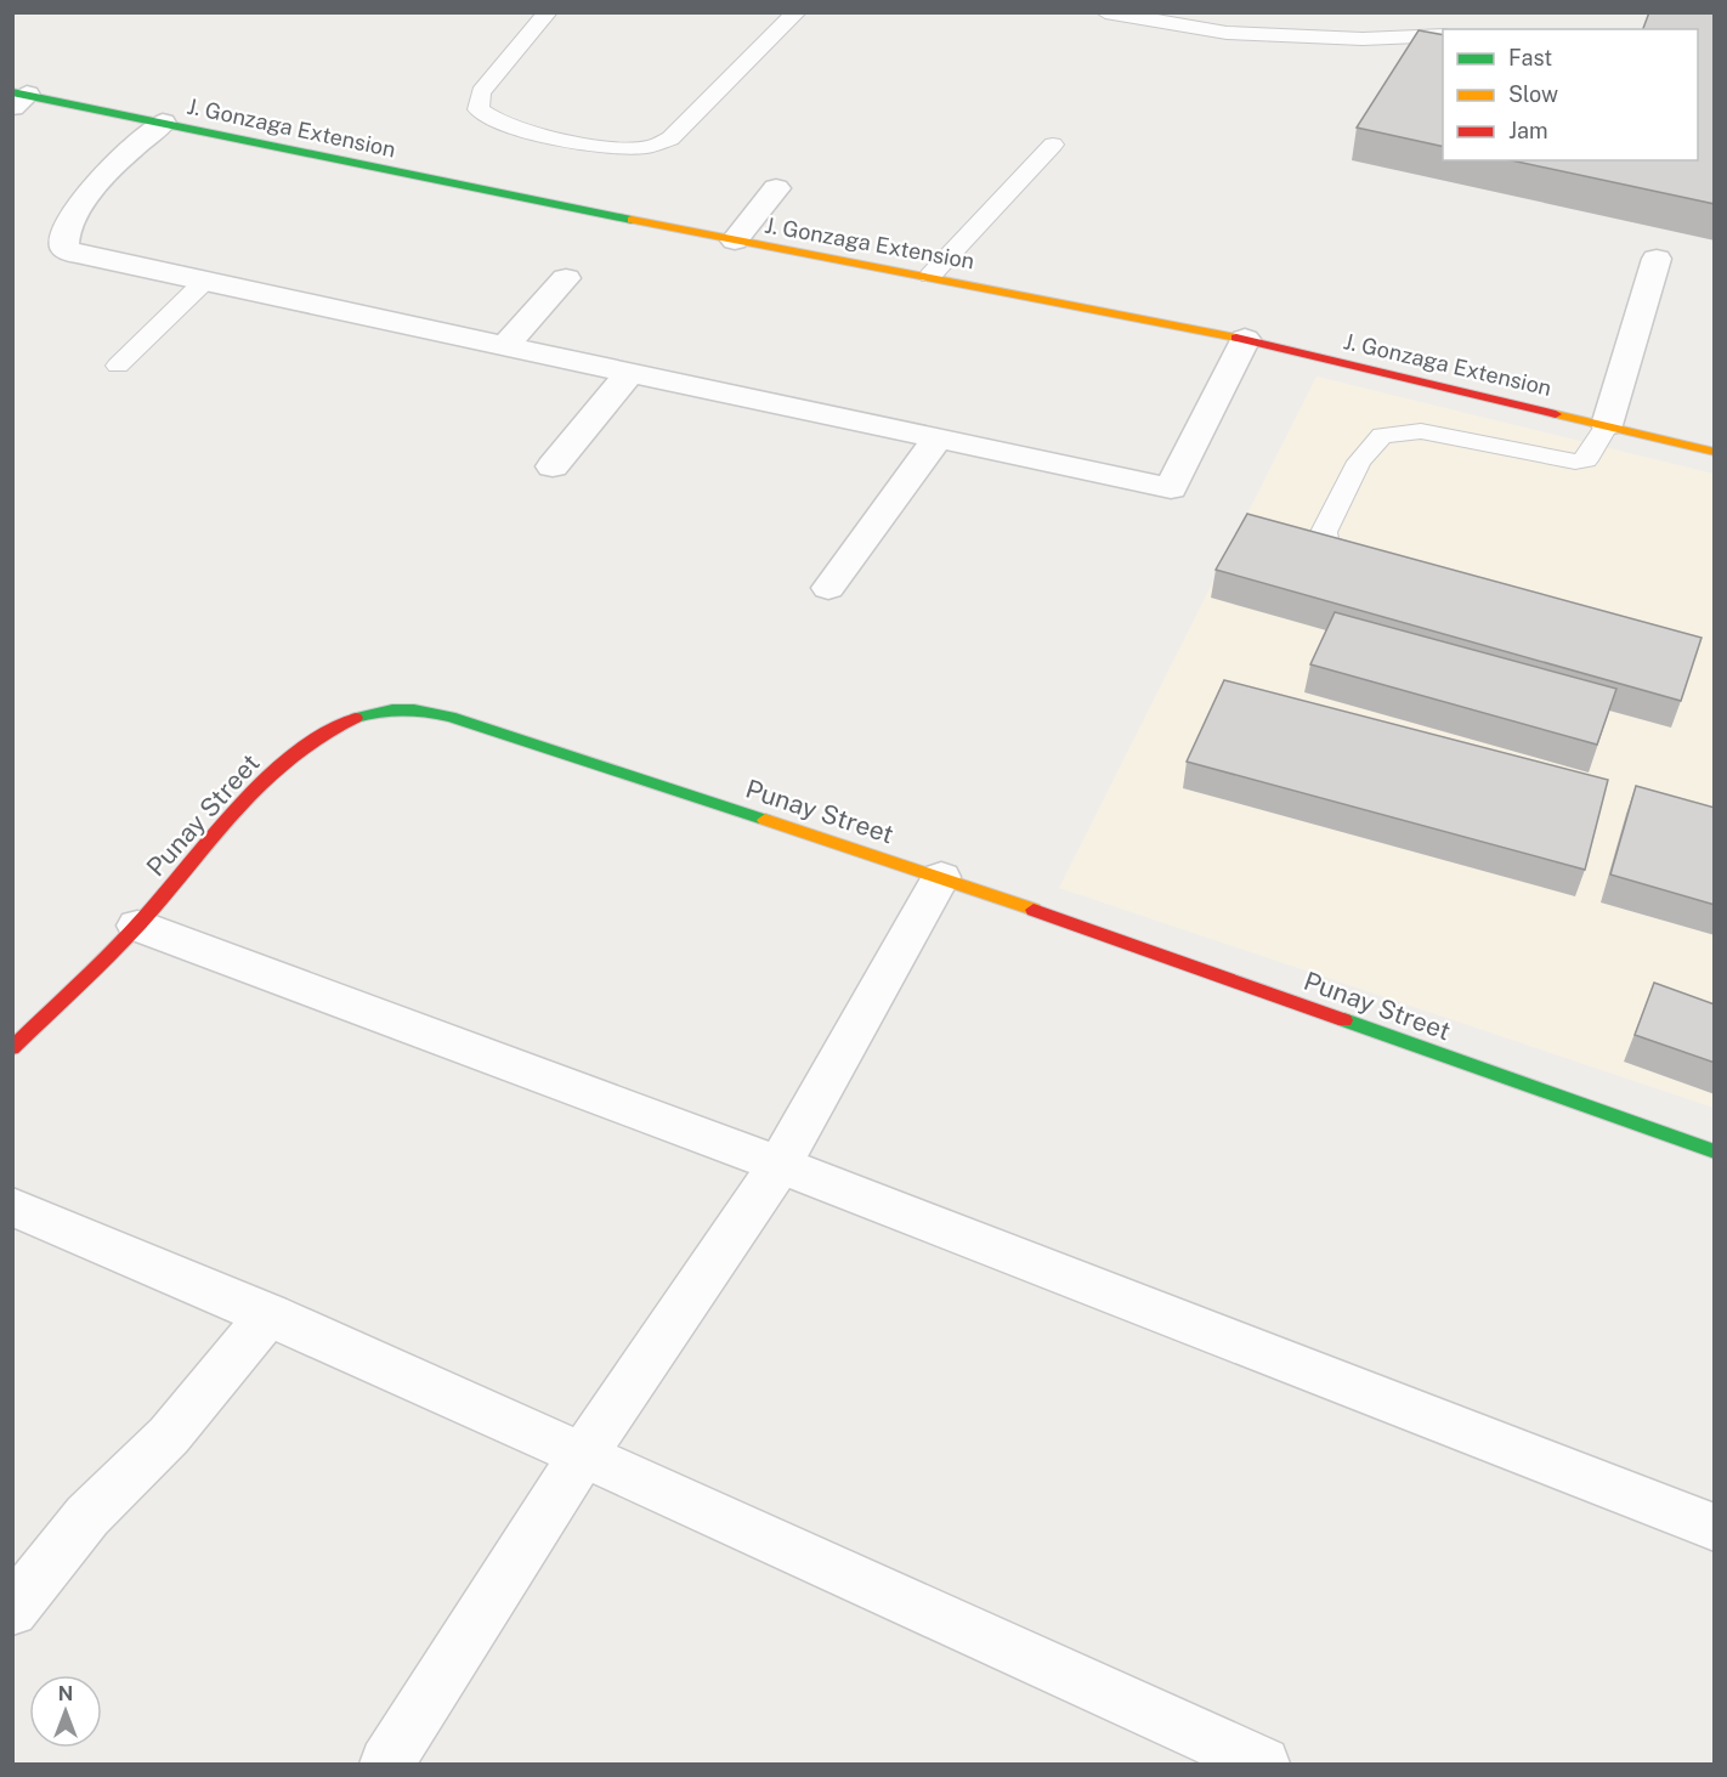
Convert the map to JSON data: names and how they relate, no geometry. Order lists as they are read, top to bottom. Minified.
{"streets":{"street":["J. Gonzaga Extension","Punay Street"]},"legend":["Fast","Slow","Jam"],"north":"top"}
